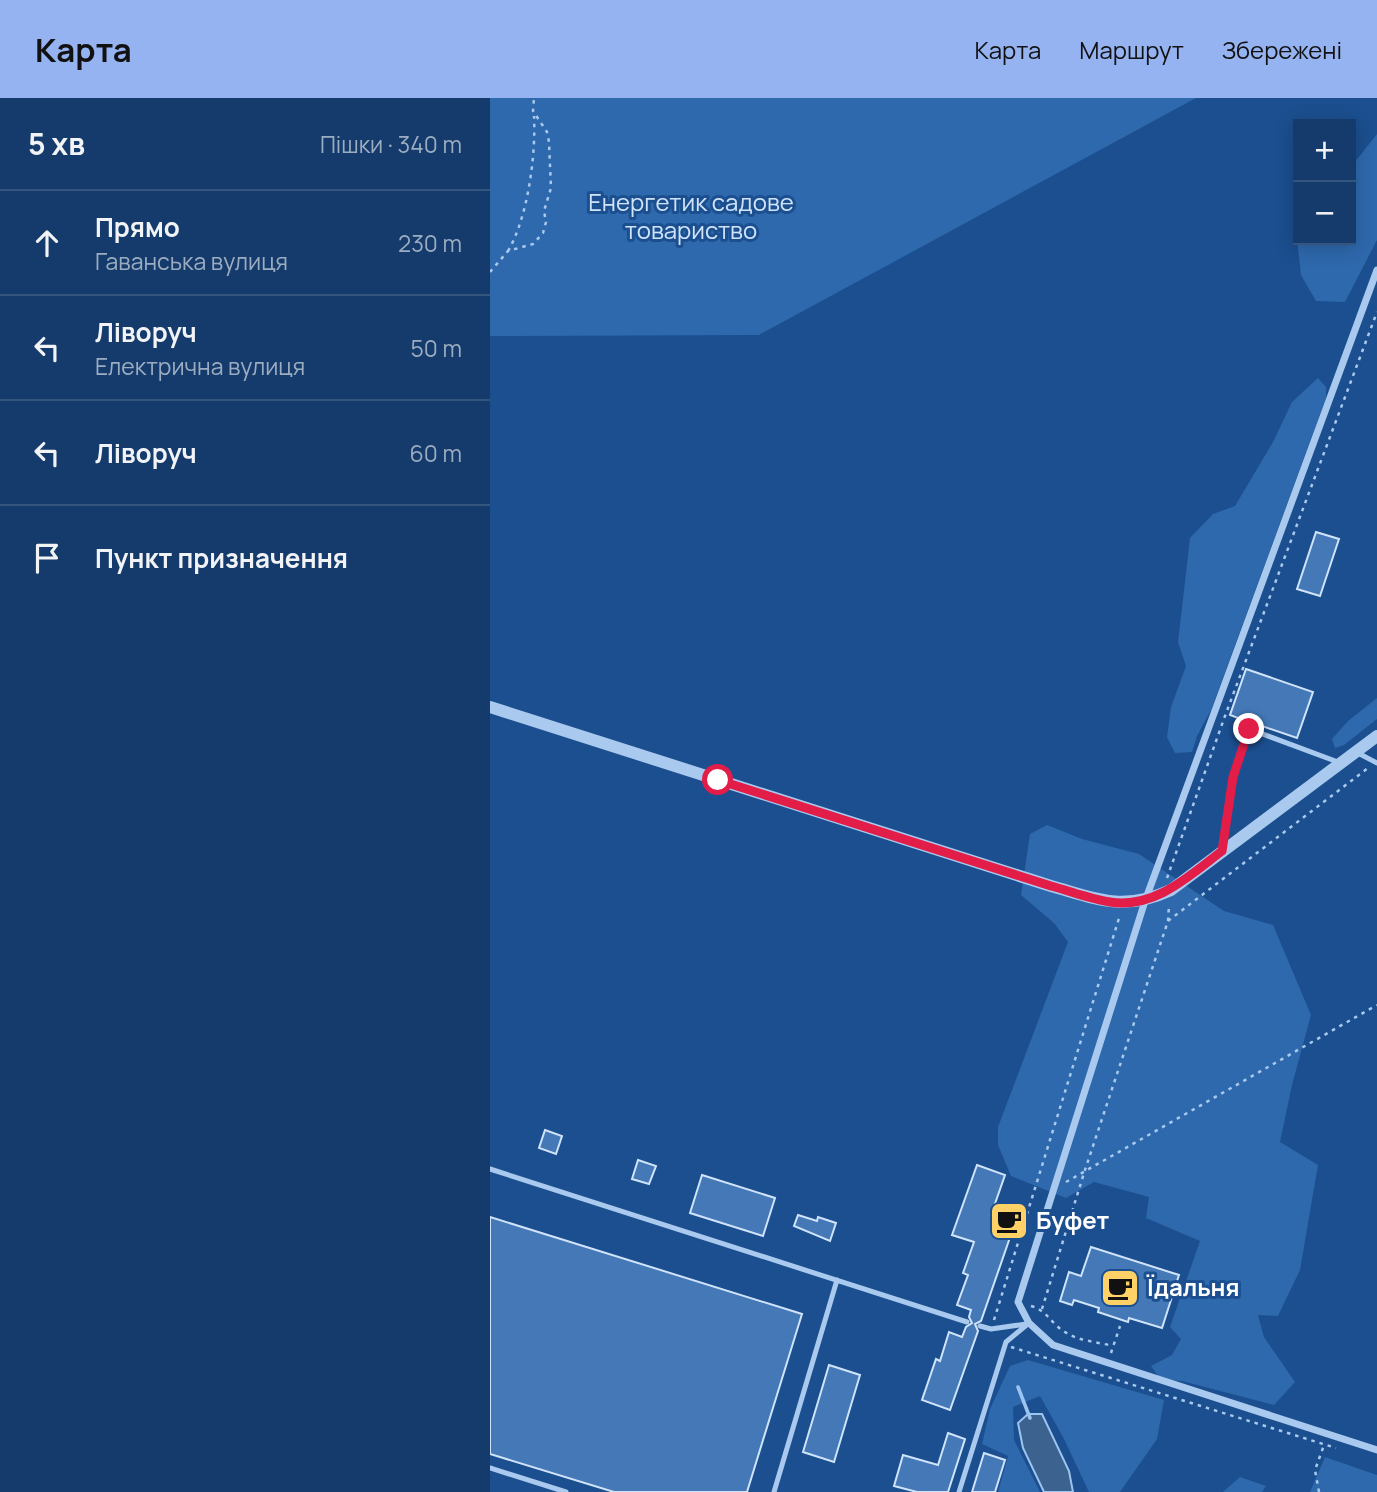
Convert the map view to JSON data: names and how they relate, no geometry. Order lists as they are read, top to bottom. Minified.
{"parks":["Енергетик садове товариство"],"places":{"cafe":["Буфет","Їдальня"]},"page":{"header":"Карта","nav":["Карта","Маршрут","Збережені"],"heading":["5 хв","Пішки · 340 m"],"map_buttons":["+","−"],"list":[["Прямо","Гаванська вулиця","230 m"],["Ліворуч","Електрична вулиця","50 m"],["Ліворуч","60 m"],"Пункт призначення"]}}
